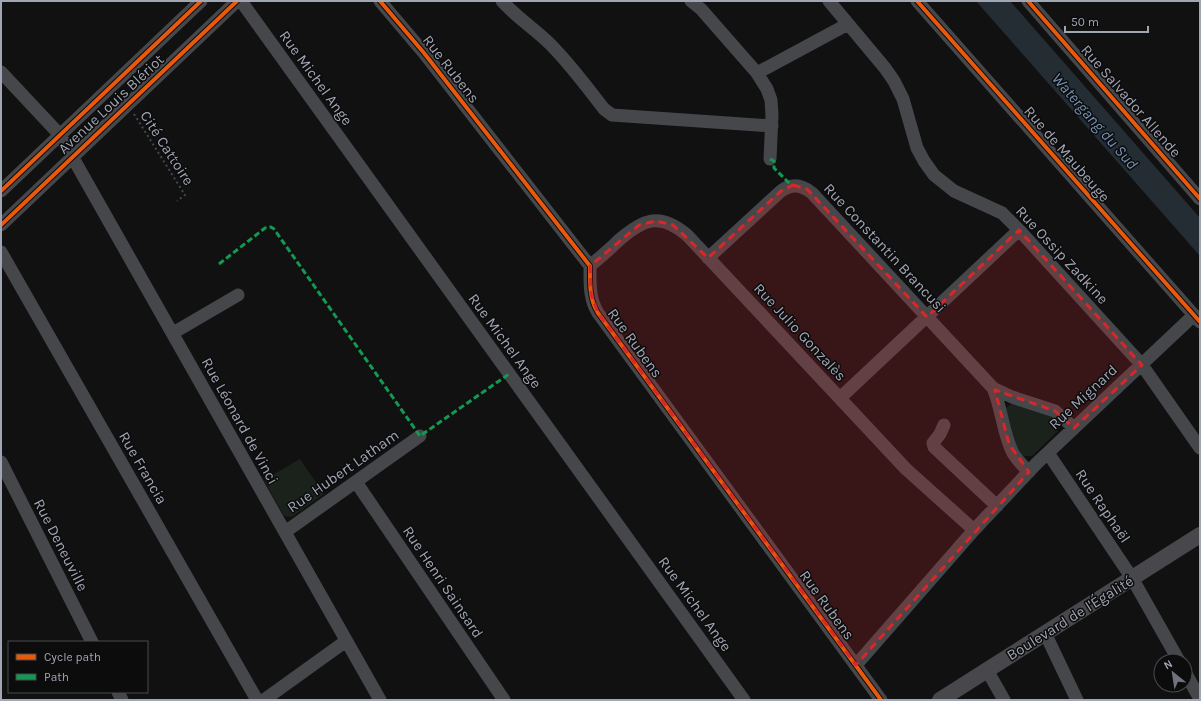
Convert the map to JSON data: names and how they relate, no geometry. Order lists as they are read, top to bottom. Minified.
{"streets":{"main road":["Boulevard de l'Égalité"],"street":["Rue Rubens","Rue Michel Ange","Rue Salvador Allende","Avenue Louis Blériot","Rue de Maubeuge","Rue Constantin Brancusi","Rue Ossip Zadkine","Rue Julio Gonzalès","Rue Mignard","Rue Léonard de Vinci","Rue Francia","Rue Hubert Latham","Rue Raphaël","Rue Deneuville","Rue Henri Sainsard"],"path":["Cité Cattoire"]},"crossings":[["Rue Rubens","Rue Julio Gonzalès"],["Rue Rubens","Rue Mignard"],["Avenue Louis Blériot","Cité Cattoire"],["Avenue Louis Blériot","Rue Léonard de Vinci"],["Rue de Maubeuge","Rue Mignard"],["Rue Constantin Brancusi","Rue Julio Gonzalès"],["Rue Constantin Brancusi","Rue Mignard"],["Rue Ossip Zadkine","Rue Mignard"],["Rue Julio Gonzalès","Rue Mignard"],["Rue Mignard","Rue Raphaël"],["Rue Léonard de Vinci","Rue Hubert Latham"],["Rue Hubert Latham","Rue Henri Sainsard"],["Rue Raphaël","Boulevard de l'Égalité"]],"water":["Watergang du Sud"],"legend":["Cycle path","Path"],"scale_bar":"50 m","north":"top left"}
